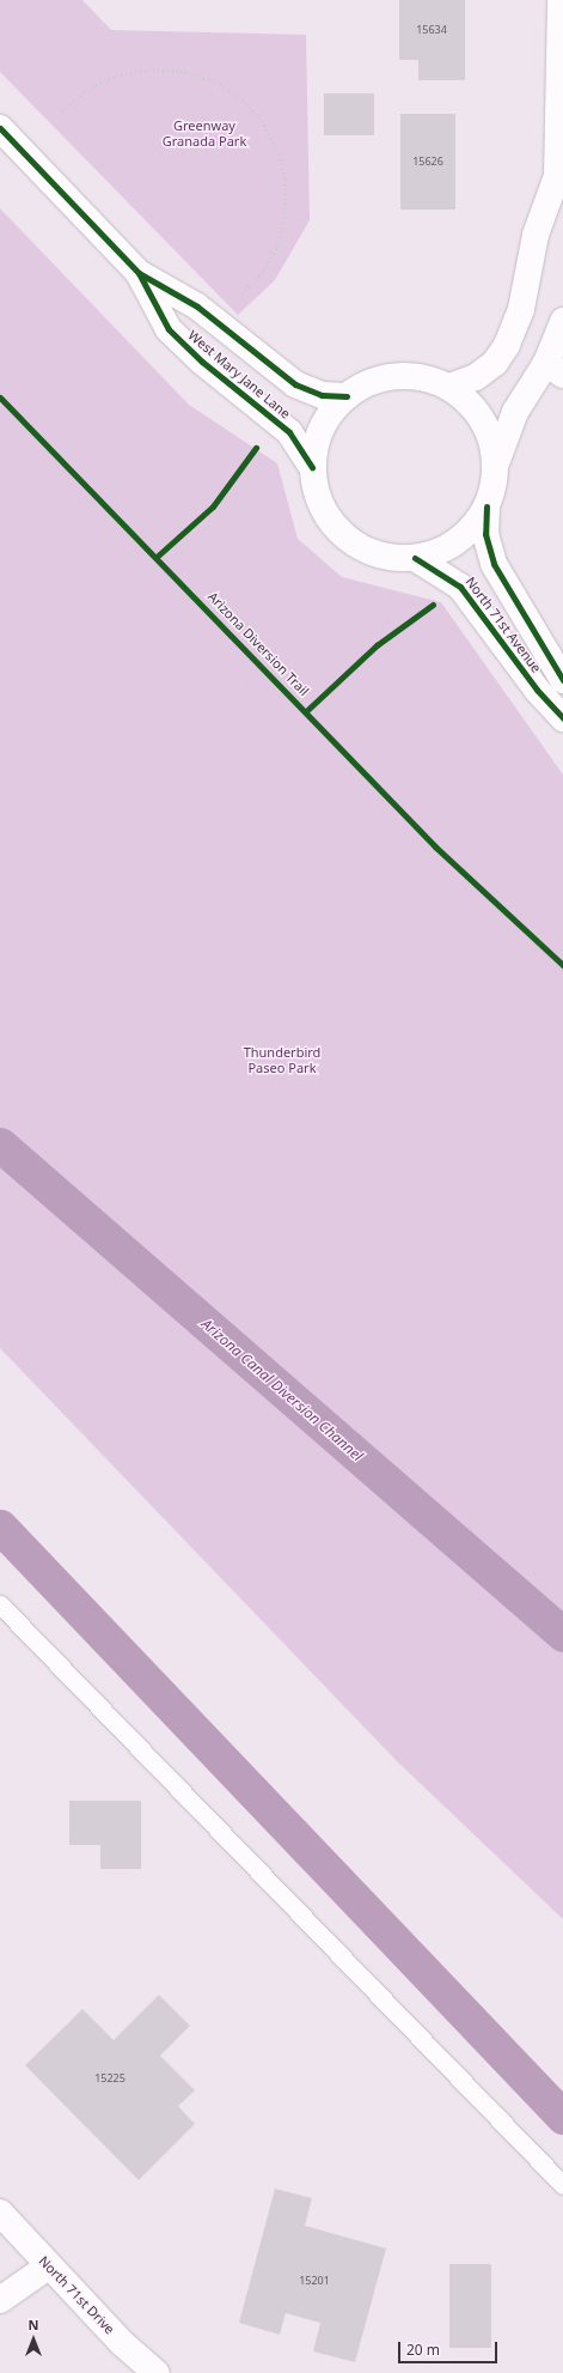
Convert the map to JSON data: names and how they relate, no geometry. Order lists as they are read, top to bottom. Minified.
{"streets":{"street":["West Mary Jane Lane","North 71st Avenue","North 71st Drive"],"cycle path":["Arizona Diversion Trail"]},"crossings":[["West Mary Jane Lane","North 71st Avenue"]],"water":["Arizona Canal Diversion Channel"],"parks":["Greenway Granada Park","Thunderbird Paseo Park"],"house_numbers":["15634","15626","15225","15201"],"scale_bar":"20 m","north":"top"}
